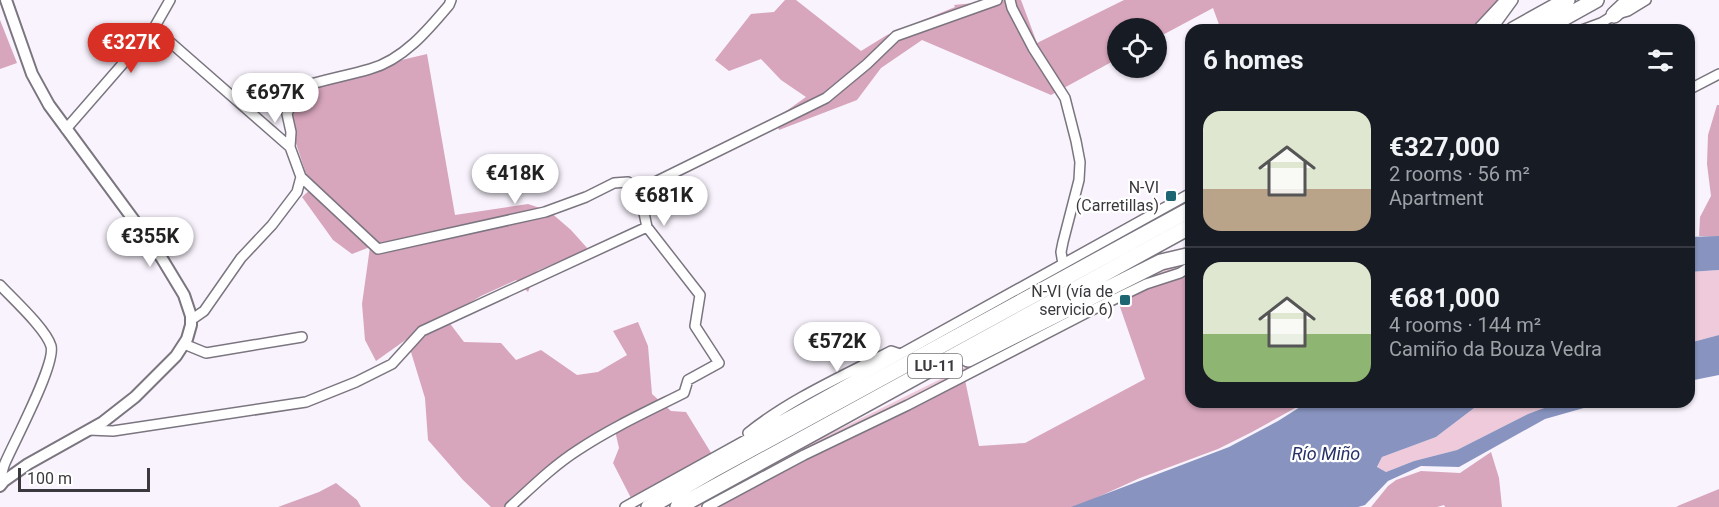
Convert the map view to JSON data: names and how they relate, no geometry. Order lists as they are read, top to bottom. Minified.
{"streets":{"highway":["LU-11"]},"water":["Río Miño"],"places":{"transit":["N-VI (Carretillas)","N-VI (vía de servicio 6)"]},"scale_bar":"100 m","page":{"price":["€327K","€697K","€418K","€681K","€355K","€572K"],"heading":"6 homes","list":[{"name":"€327,000","note":"2 rooms · 56 m² · Apartment"},{"name":"€681,000","note":"4 rooms · 144 m² · Camiño da Bouza Vedra"}],"scale":"100 m"}}
